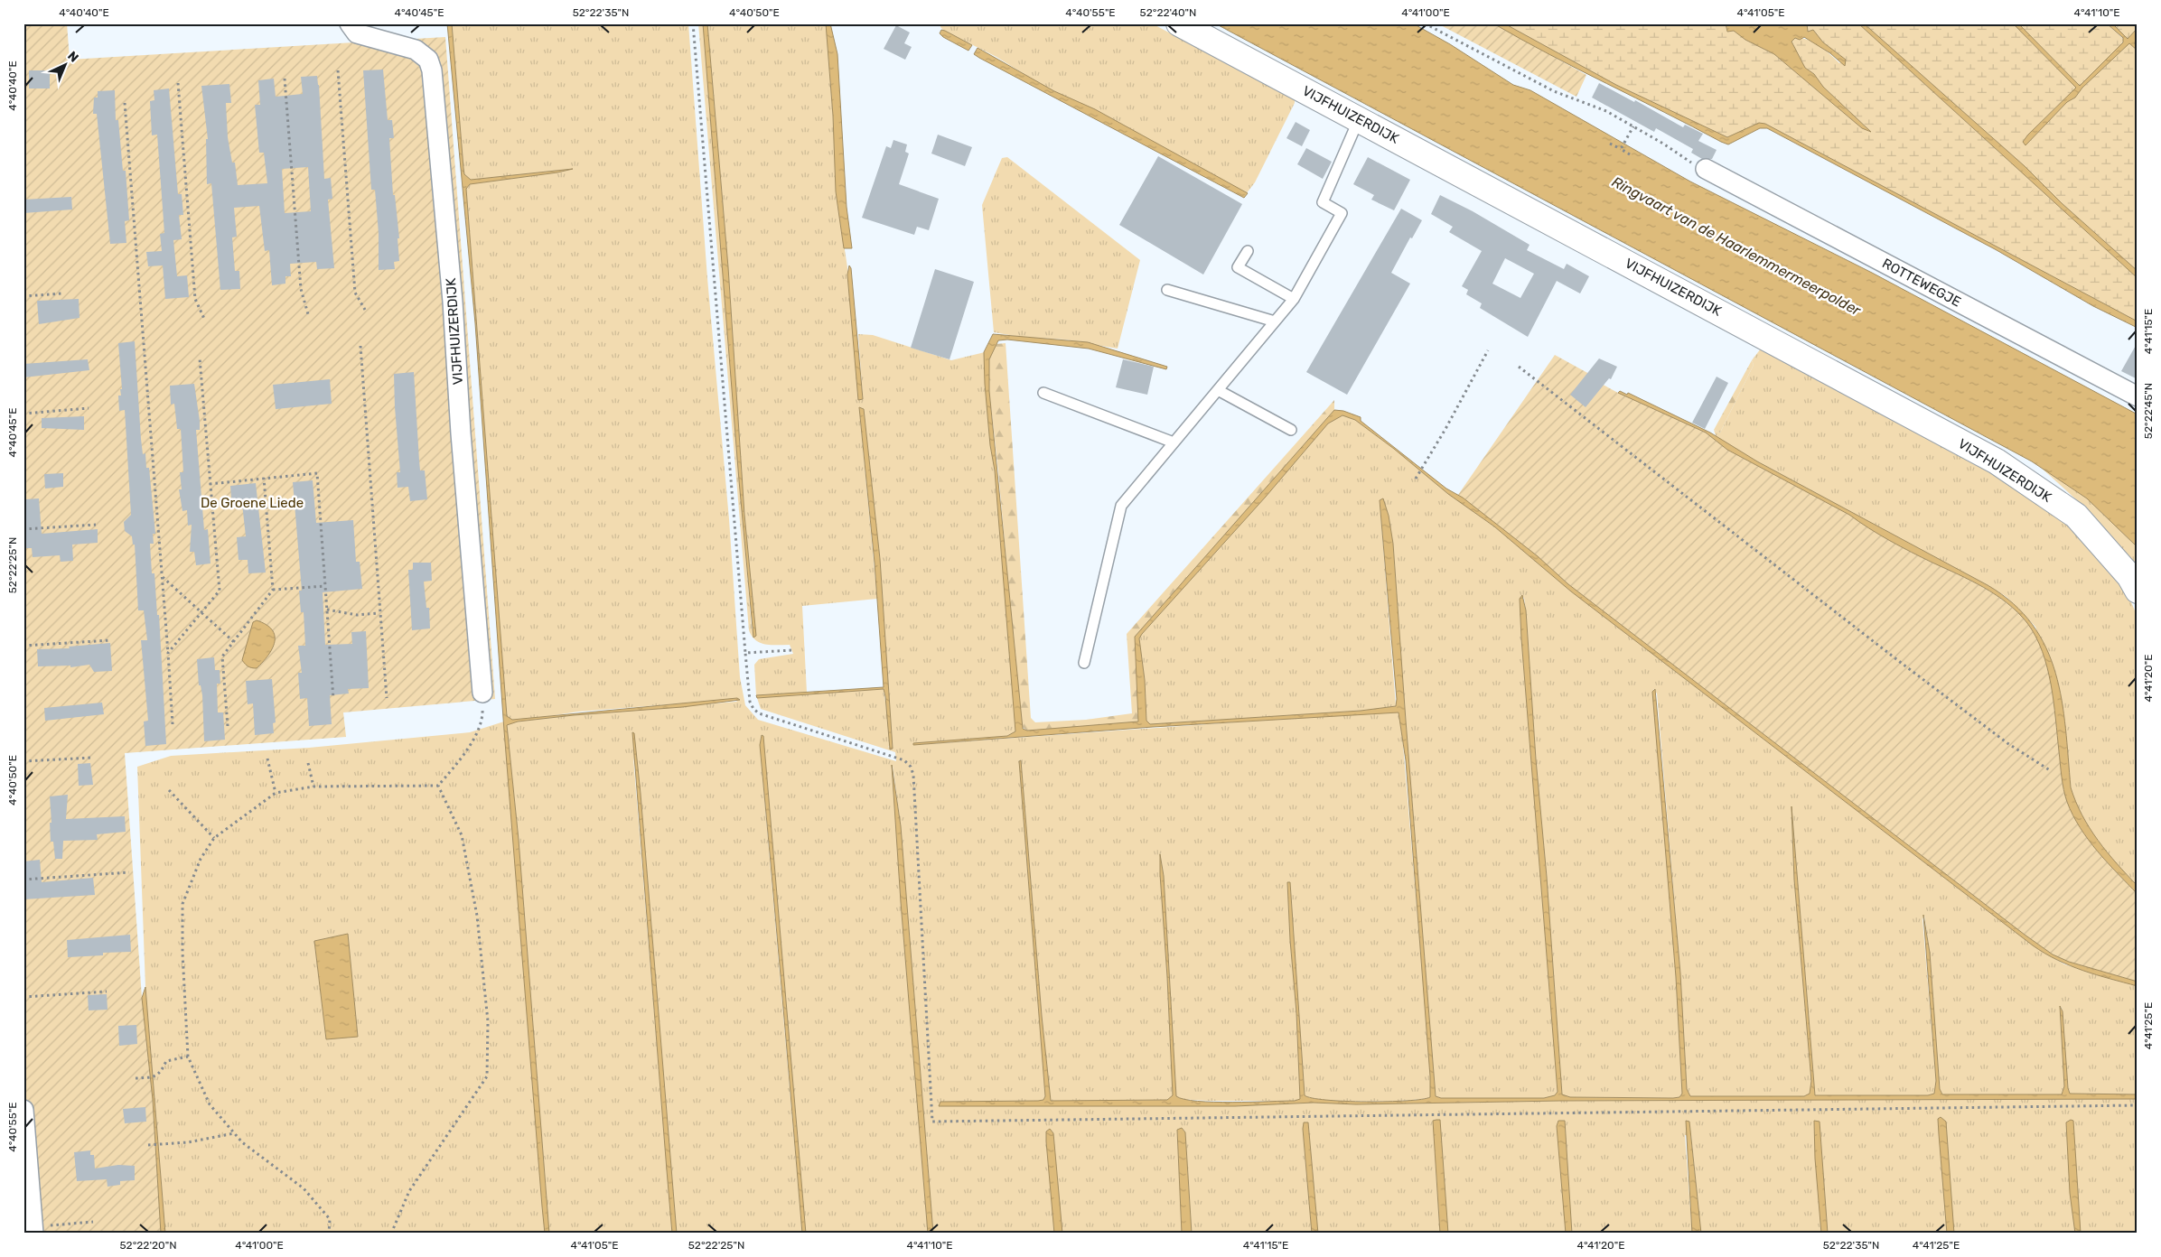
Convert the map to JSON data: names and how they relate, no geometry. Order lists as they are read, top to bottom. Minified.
{"streets":{"street":["VIJFHUIZERDIJK","ROTTEWEGJE"]},"water":["Ringvaart van de Haarlemmermeerpolder"],"parks":["De Groene Liede"],"north":"top right","coordinates":["4°40'40\"E","4°40'45\"E","52°22'35\"N","4°40'50\"E","4°40'55\"E","52°22'40\"N","4°41'00\"E","4°41'05\"E","4°41'10\"E","4°41'15\"E","52°22'45\"N","52°22'25\"N","4°41'20\"E","4°41'25\"E","52°22'20\"N"]}
